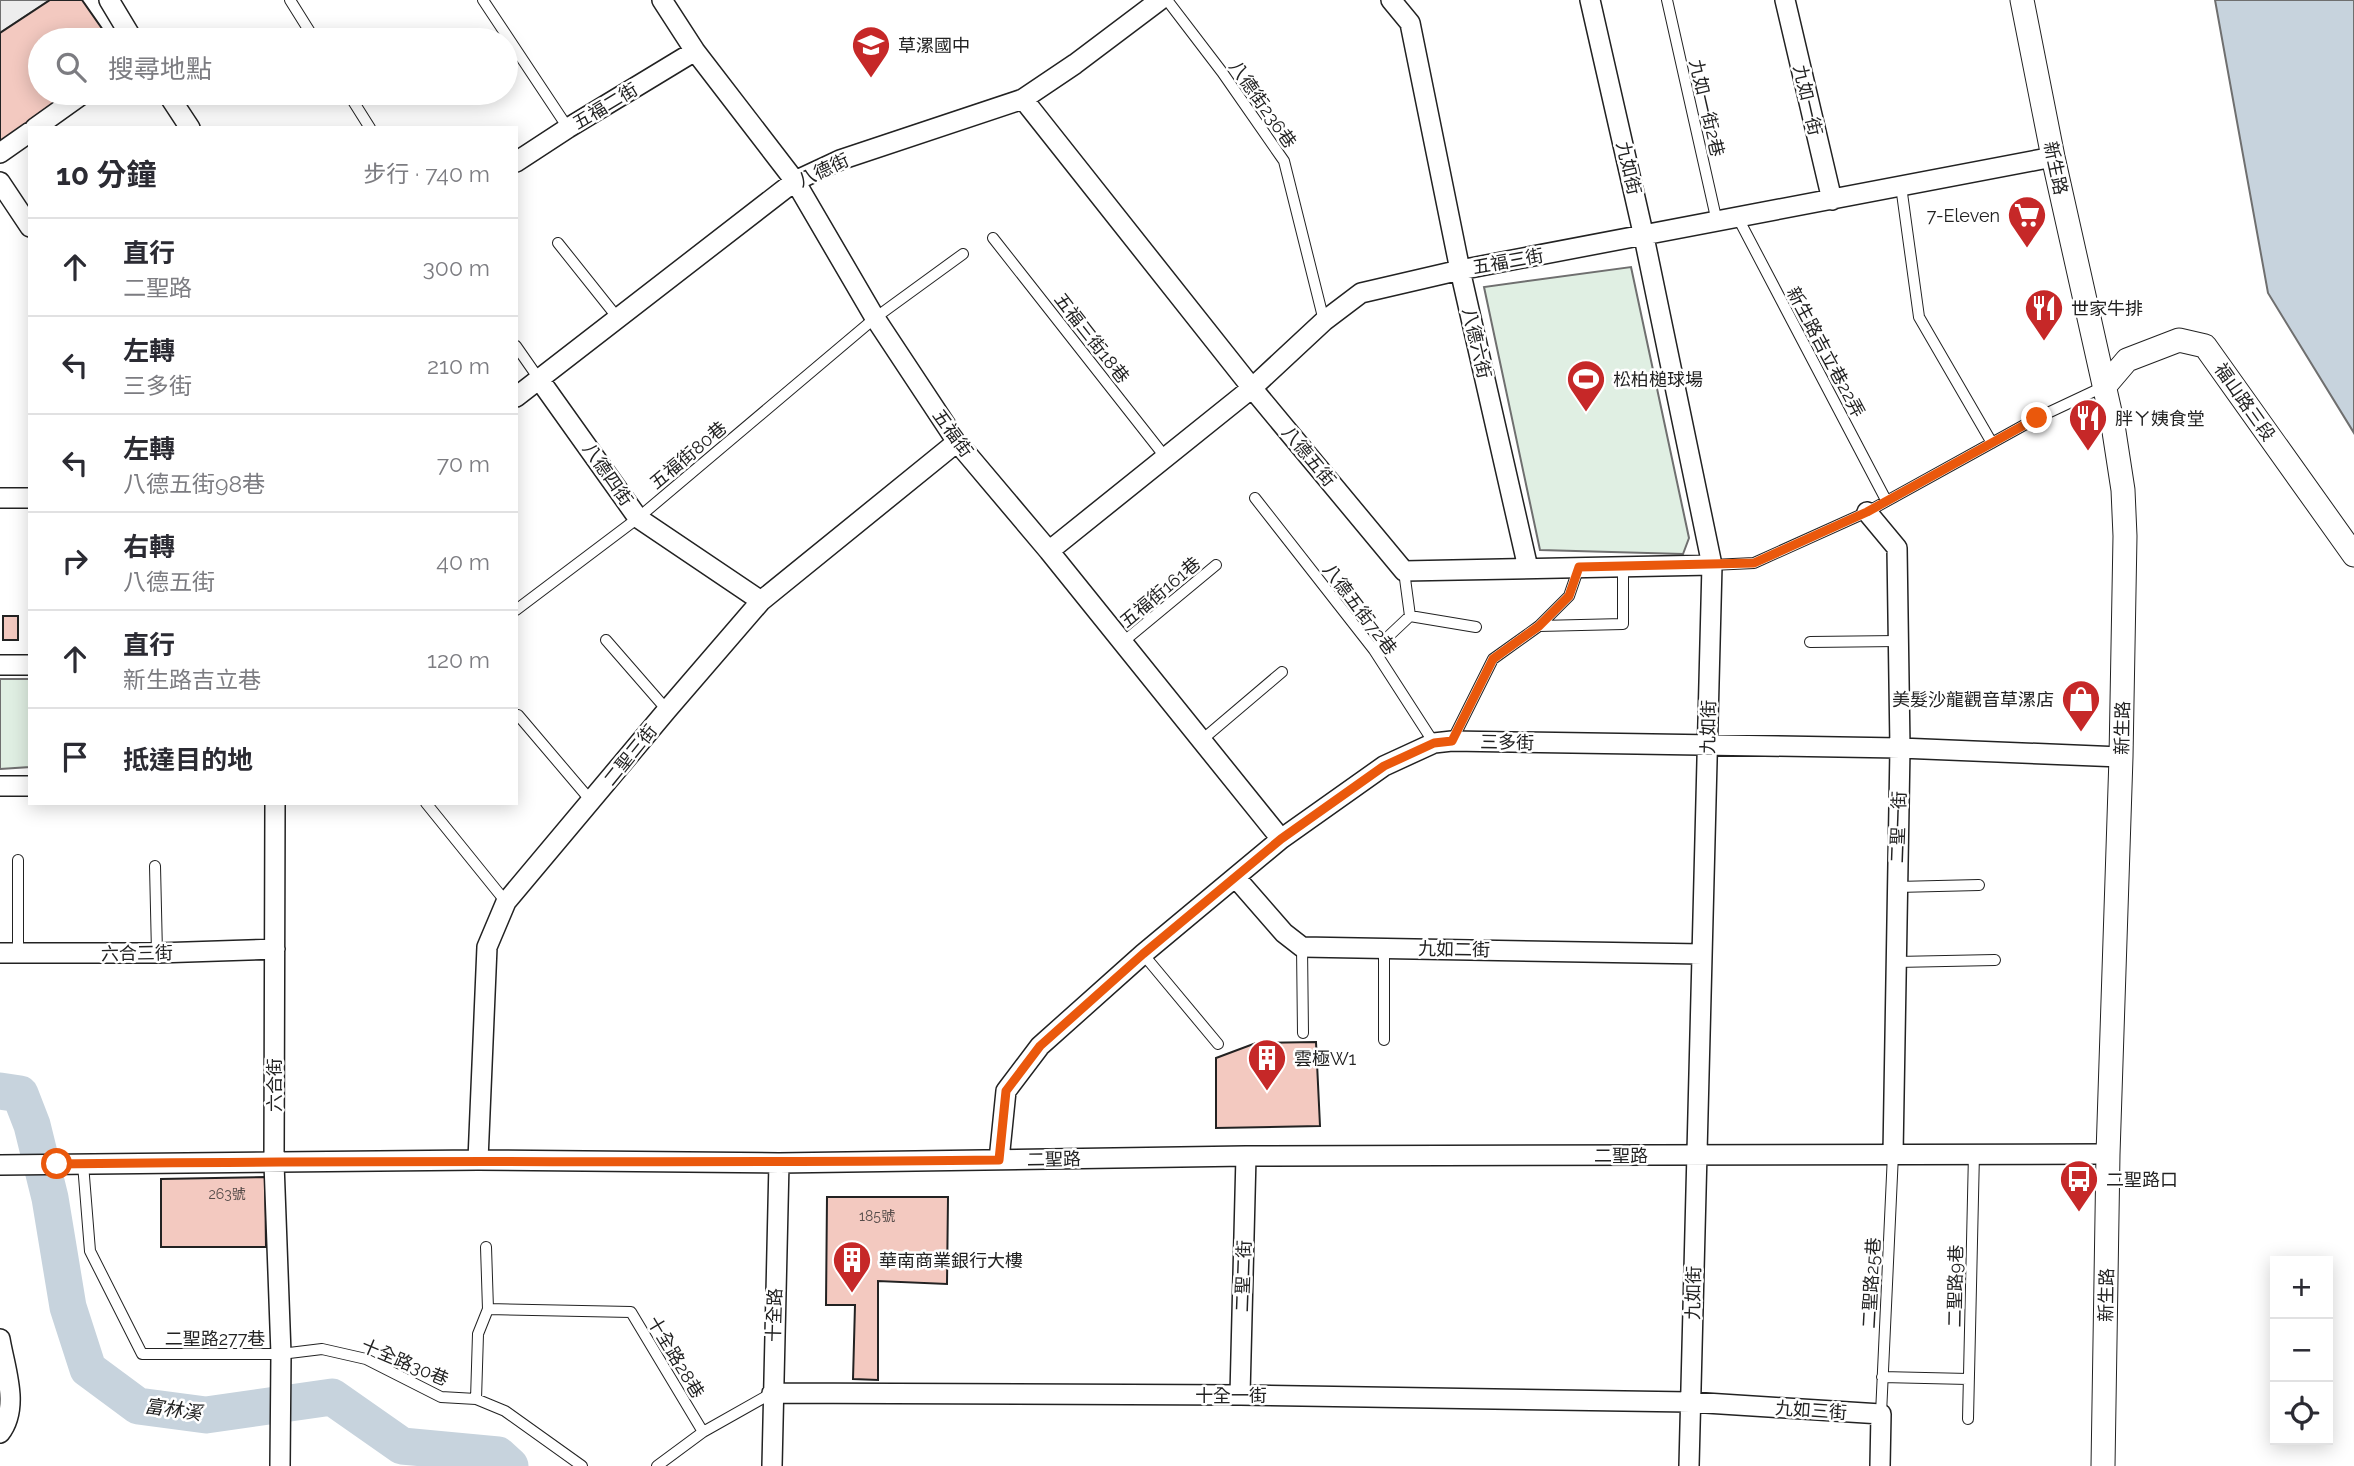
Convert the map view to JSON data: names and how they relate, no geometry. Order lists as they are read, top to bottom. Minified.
{"streets":{"street":["九如一街","五福二街","九如街","新生路","八德街","五福三街","八德六街","福山路三段","五福街","八德五街","八德四街","三多街","二聖三街","二聖一街","九如二街","六合三街","六合街","二聖路","二聖二街","十全路","十全一街","九如三街"],"lane":["八德街236巷","九如一街2巷","五福三街18巷","新生路吉立巷22弄","五福街80巷","五福街161巷","八德五街72巷","二聖路25巷","二聖路9巷","二聖路277巷","十全路28巷","十全路30巷"]},"crossings":[["九如一街","五福三街"],["八德街236巷","五福三街"],["五福二街","五福街"],["九如一街2巷","五福三街"],["九如街","五福三街"],["九如街","三多街"],["九如街","九如二街"],["九如街","二聖路"],["九如街","十全一街"],["九如街","九如三街"],["新生路","五福三街"],["新生路","福山路三段"],["新生路","三多街"],["新生路","二聖路"],["八德街","五福街"],["八德街","八德五街"],["八德街","八德四街"],["五福三街","五福三街18巷"],["五福三街","八德六街"],["五福三街","新生路吉立巷22弄"],["五福三街","五福街"],["五福三街","八德五街"],["五福街","五福街80巷"],["五福街","五福街161巷"],["五福街","三多街"],["五福街","二聖三街"],["五福街80巷","八德四街"],["八德四街","二聖三街"],["八德五街72巷","三多街"],["三多街","二聖一街"],["三多街","二聖路"],["二聖三街","二聖路"],["二聖一街","二聖路"],["二聖一街","二聖路25巷"],["六合三街","六合街"],["六合街","二聖路"],["六合街","二聖路277巷"],["六合街","十全路30巷"],["二聖路","二聖二街"],["二聖路","二聖路25巷"],["二聖路","二聖路9巷"],["二聖路","十全路"],["二聖路","二聖路277巷"],["二聖二街","十全一街"],["二聖路25巷","九如三街"],["十全路","十全一街"],["二聖路277巷","十全路30巷"],["十全一街","九如三街"]],"water":["富林溪"],"places":{"school or university":["草漯國中"],"supermarket":["7-Eleven"],"restaurant":["世家牛排","胖ㄚ姨食堂"],"sports":["松柏槌球場"],"shop":["美髮沙龍觀音草漯店"],"building":["雲極W1","華南商業銀行大樓"],"bus stop":["二聖路口"]},"house_numbers":["263號","185號"],"page":{"search":"搜尋地點","heading":["10 分鐘","步行 · 740 m"],"list":[["直行","二聖路","300 m"],["左轉","三多街","210 m"],["左轉","八德五街98巷","70 m"],["右轉","八德五街","40 m"],["直行","新生路吉立巷","120 m"],"抵達目的地"],"map_buttons":["+","−"]}}
